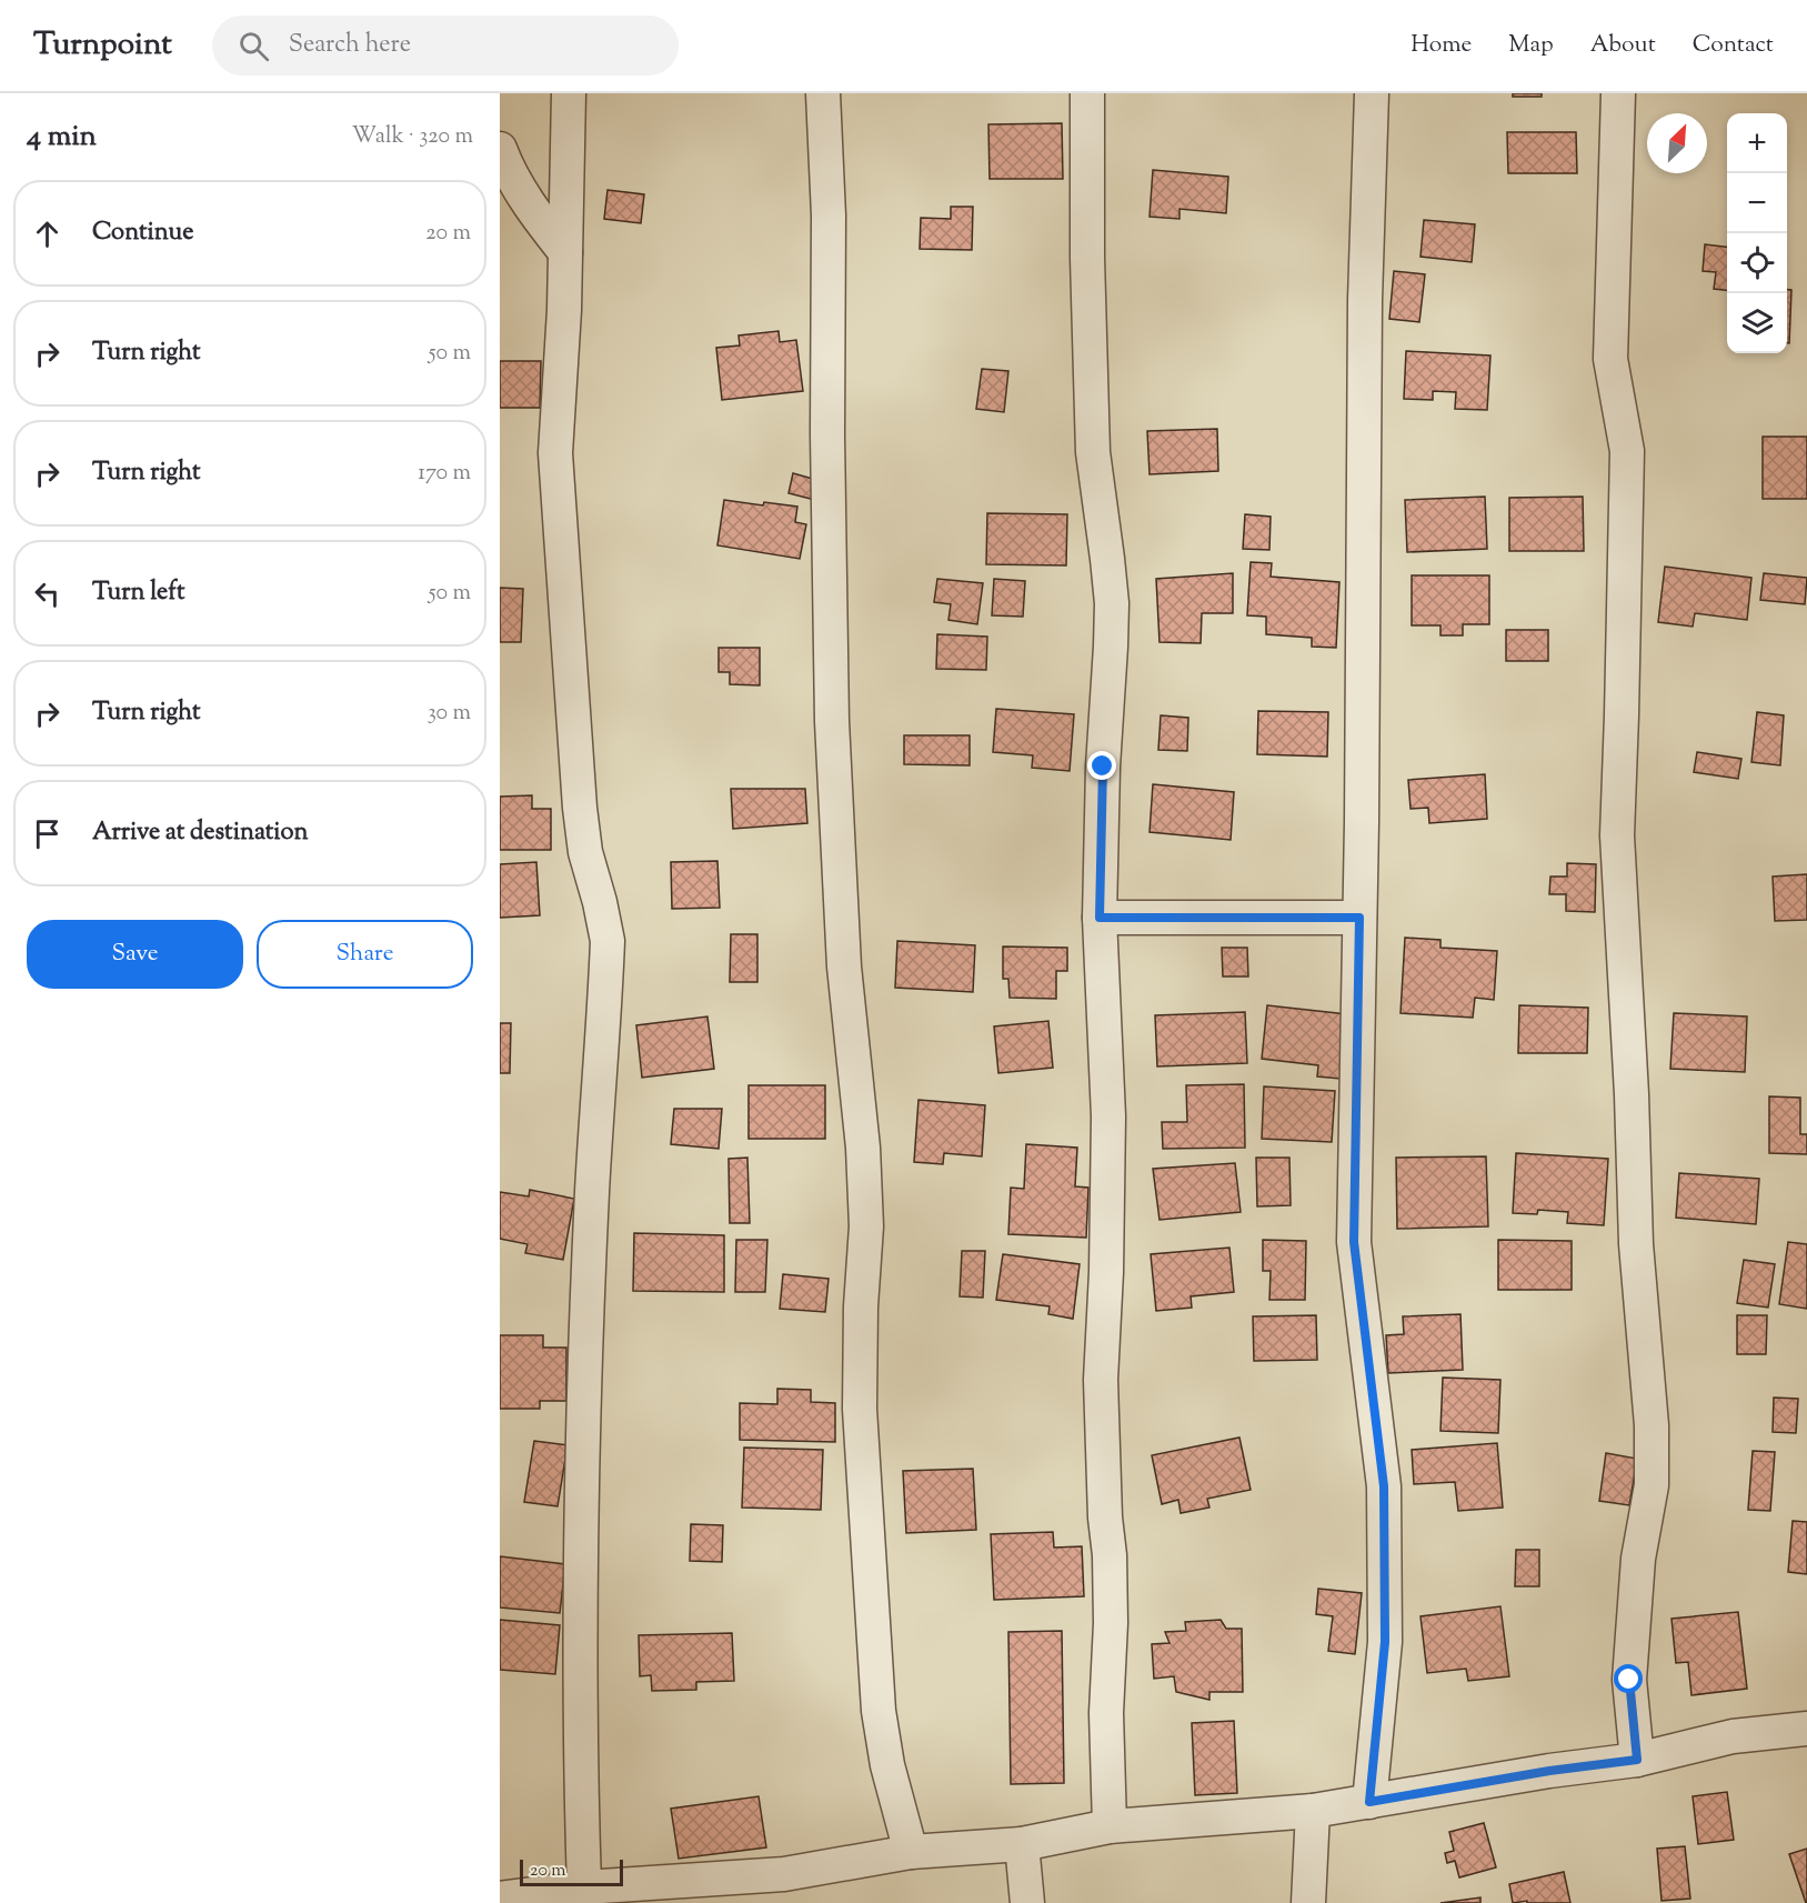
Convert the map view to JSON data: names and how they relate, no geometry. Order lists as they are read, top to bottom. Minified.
{"scale_bar":"20 m","north":"top right","page":{"header":"Turnpoint","search":"Search here","nav":["Home","Map","About","Contact"],"heading":["4 min","Walk · 320 m"],"map_buttons":["+","−"],"list":[["Continue","20 m"],["Turn right","50 m"],["Turn right","170 m"],["Turn left","50 m"],["Turn right","30 m"],"Arrive at destination"],"buttons":["Save","Share"],"scale":"20 m"}}
